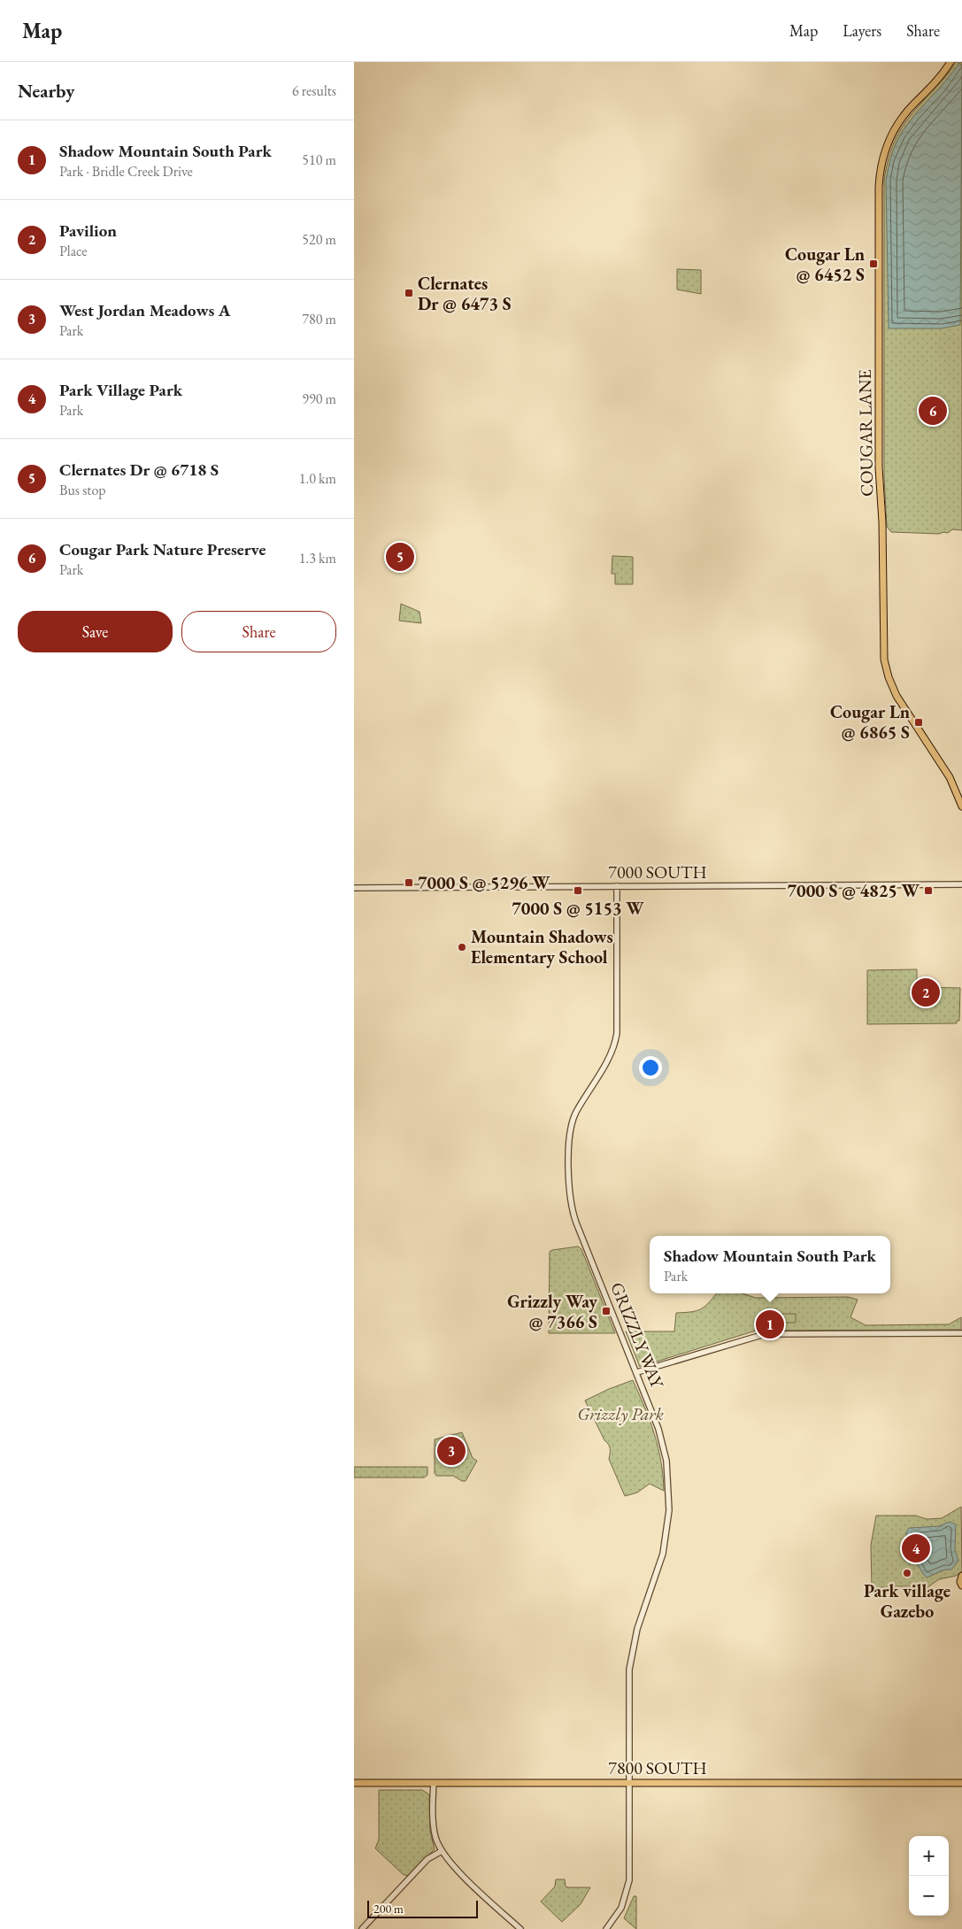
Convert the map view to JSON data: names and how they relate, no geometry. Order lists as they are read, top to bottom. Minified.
{"streets":{"main road":["COUGAR LANE","7800 SOUTH"],"street":["7000 SOUTH","GRIZZLY WAY"]},"crossings":[["7000 SOUTH","GRIZZLY WAY"],["GRIZZLY WAY","7800 SOUTH"]],"parks":["Grizzly Park"],"places":{"transit":["Cougar Ln @ 6452 S","Clernates Dr @ 6473 S","Cougar Ln @ 6865 S","7000 S @ 5296 W","7000 S @ 5153 W","7000 S @ 4825 W","Grizzly Way @ 7366 S"],"other":["Mountain Shadows Elementary School","Park village Gazebo"]},"scale_bar":"200 m","page":{"header":"Map","nav":["Map","Layers","Share"],"heading":["Nearby","6 results"],"list":[{"mark":"1","name":"Shadow Mountain South Park","note":"Park · Bridle Creek Drive","value":"510 m"},{"mark":"2","name":"Pavilion","note":"Place","value":"520 m"},{"mark":"3","name":"West Jordan Meadows A","note":"Park","value":"780 m"},{"mark":"4","name":"Park Village Park","note":"Park","value":"990 m"},{"mark":"5","name":"Clernates Dr @ 6718 S","note":"Bus stop","value":"1.0 km"},{"mark":"6","name":"Cougar Park Nature Preserve","note":"Park","value":"1.3 km"}],"pins":["6","5","2","1","3","4"],"buttons":["Save","Share"],"popup":["Shadow Mountain South Park","Park"],"map_buttons":["+","−"],"scale":"200 m"}}
